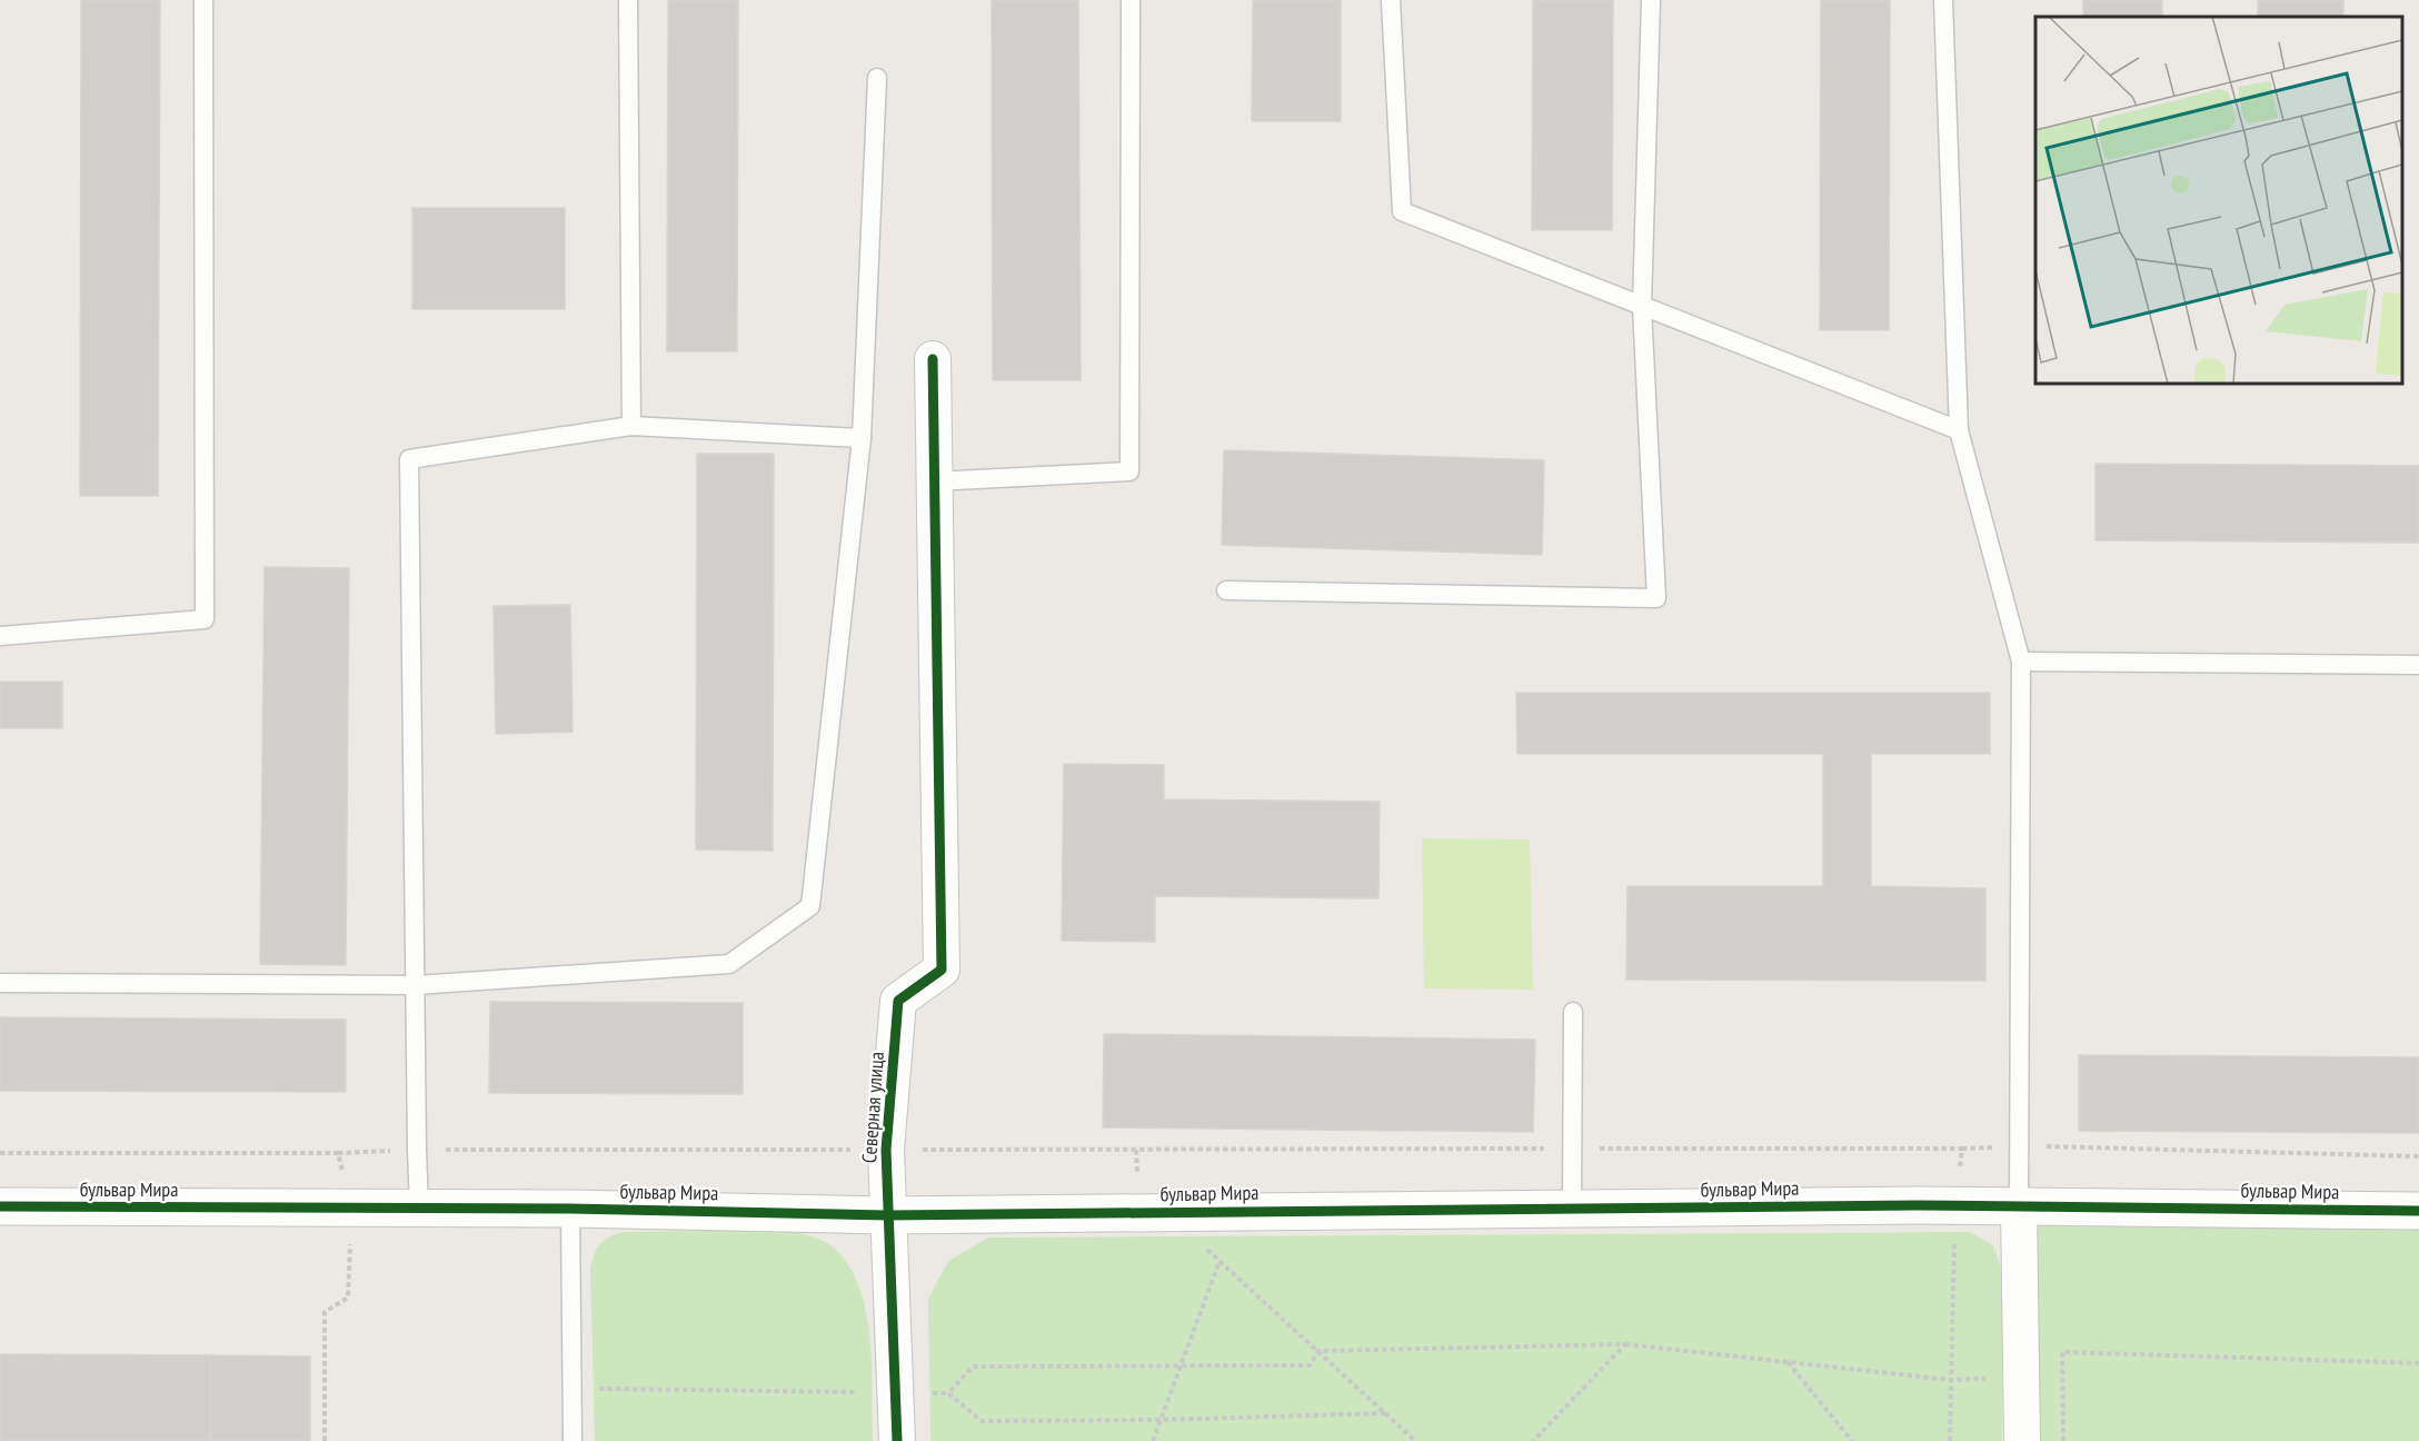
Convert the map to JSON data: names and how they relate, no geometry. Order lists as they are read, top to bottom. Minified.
{"streets":{"street":["Северная улица","бульвар Мира"]},"crossings":[["Северная улица","бульвар Мира"]]}
